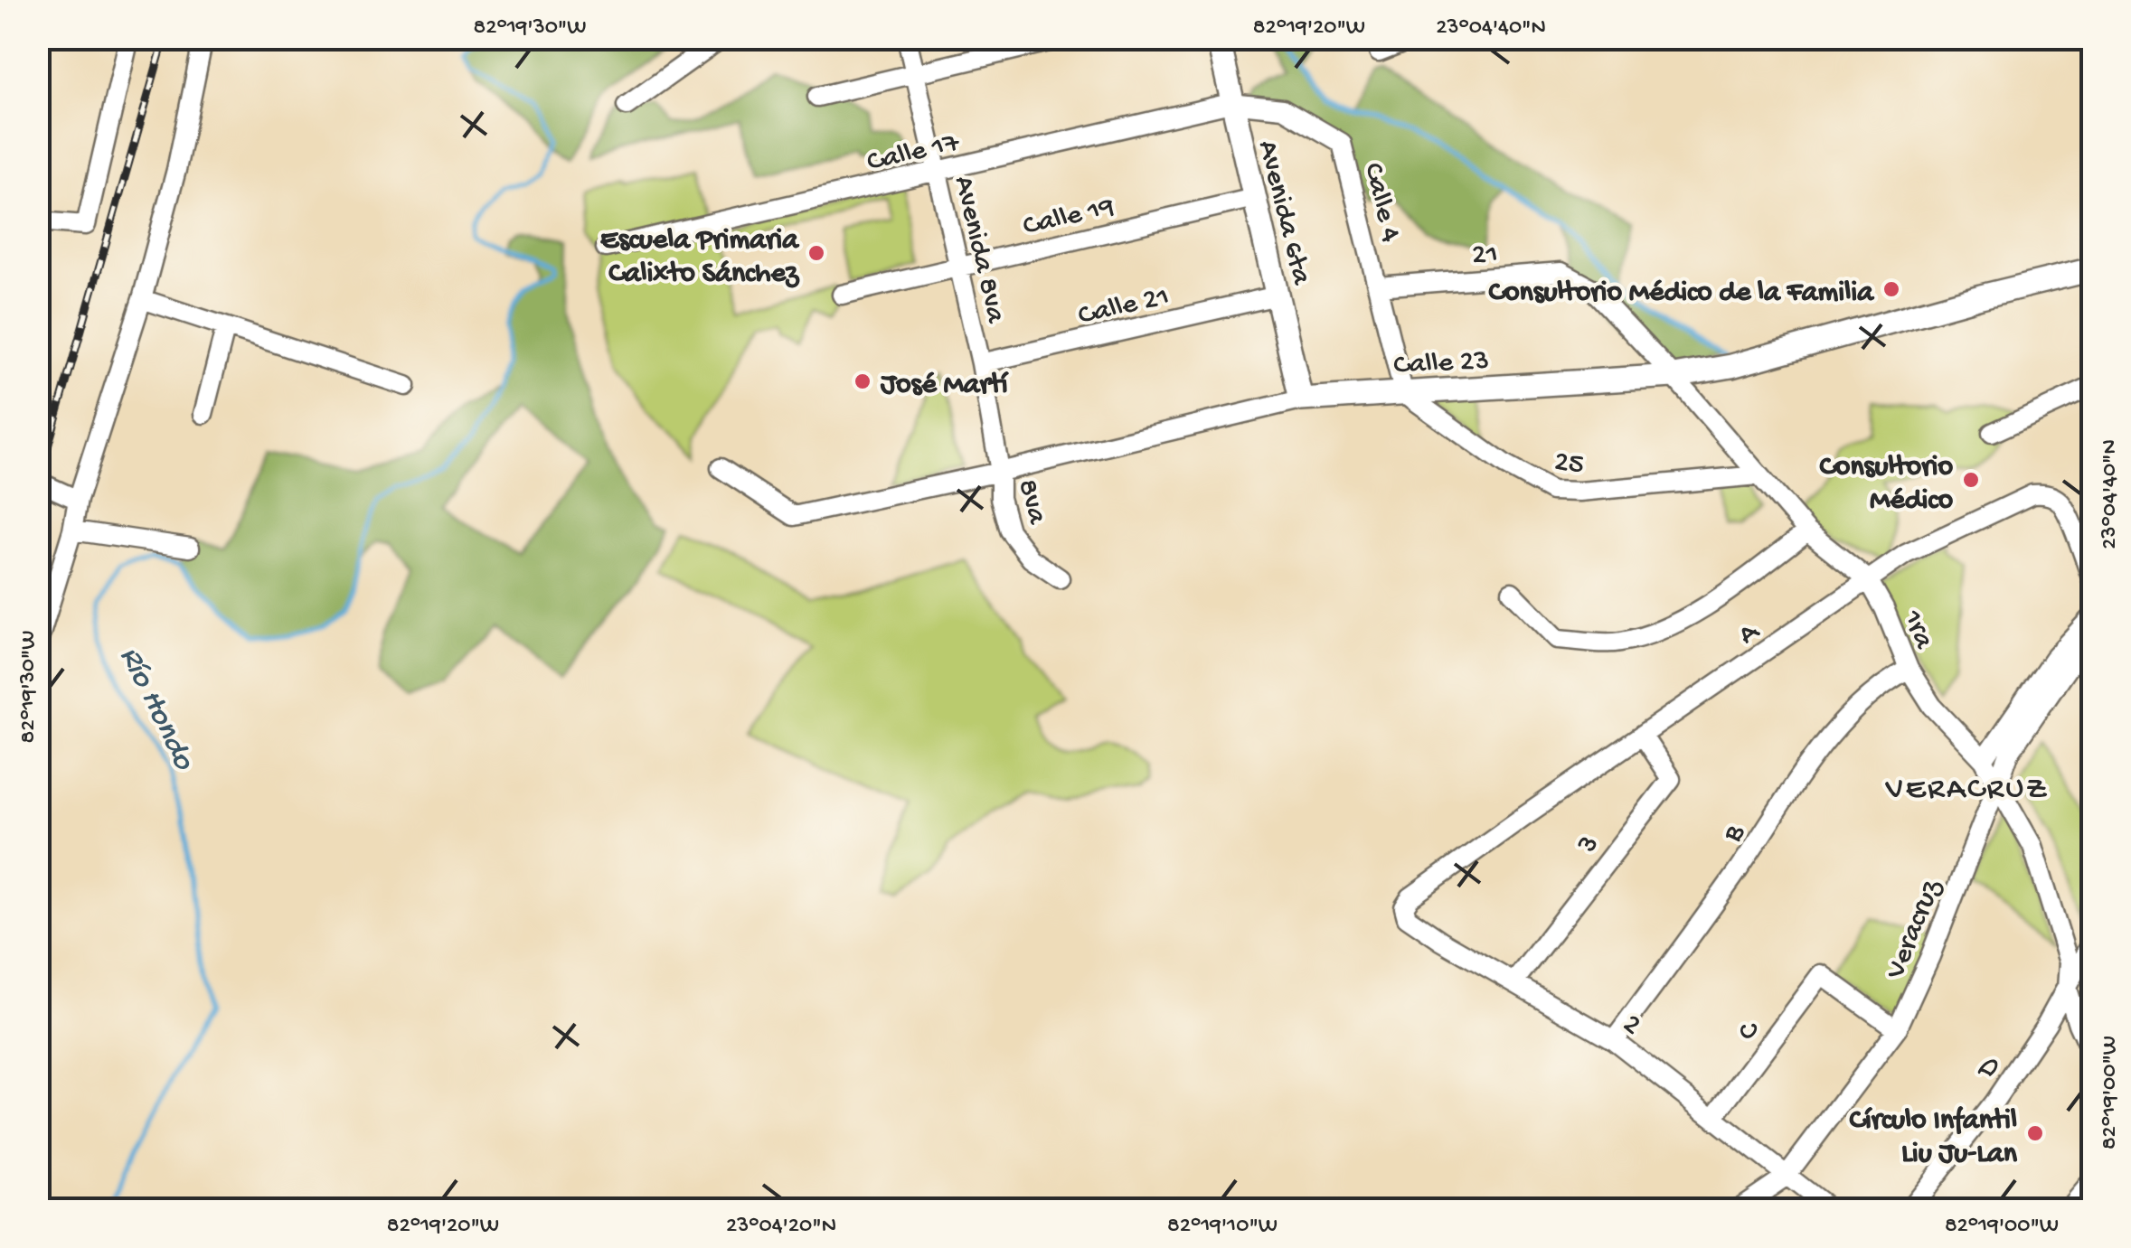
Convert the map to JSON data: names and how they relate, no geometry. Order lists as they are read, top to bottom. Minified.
{"streets":{"street":["Calle 17","Calle 4","Avenida 6ta","Calle 19","Avenida 8va","21","Calle 21","Calle 23","25","8va","1ra","A","B","3","Veracruz","2","C","D"]},"crossings":[["Calle 17","Calle 4"],["Calle 17","Avenida 6ta"],["Calle 17","Avenida 8va"],["Calle 4","Avenida 6ta"],["Calle 4","21"],["Calle 4","Calle 23"],["Calle 4","25"],["Avenida 6ta","Calle 19"],["Avenida 6ta","Calle 21"],["Avenida 6ta","Calle 23"],["Calle 19","Avenida 8va"],["Avenida 8va","Calle 21"],["Avenida 8va","Calle 23"],["Avenida 8va","8va"],["21","1ra"],["Calle 23","25"],["Calle 23","8va"],["Calle 23","1ra"],["25","1ra"],["1ra","A"],["1ra","B"],["1ra","Veracruz"],["1ra","D"],["A","3"],["A","2"],["B","2"],["3","2"],["Veracruz","2"],["Veracruz","C"],["2","C"]],"districts":["VERACRUZ"],"water":["Río Hondo"],"places":["Escuela Primaria Calixto Sánchez","Consultorio Médico de la Familia","José Martí","Consultorio Médico","Círculo Infantil Liu Ju-Lan"],"coordinates":["82°19'30\"W","82°19'20\"W","23°04'40\"N","82°19'00\"W","23°04'20\"N","82°19'10\"W"]}
